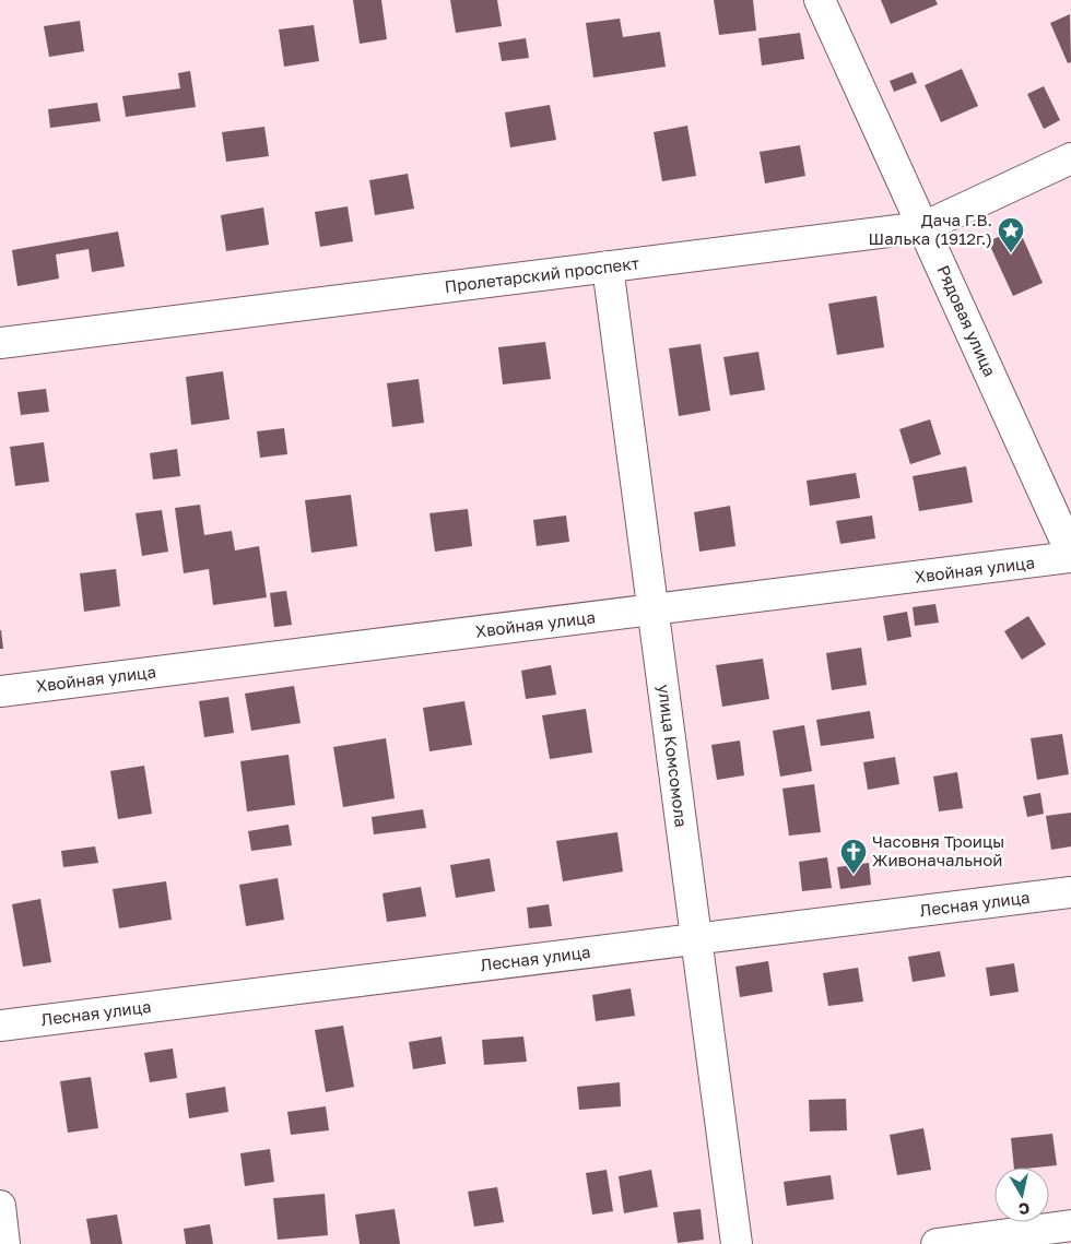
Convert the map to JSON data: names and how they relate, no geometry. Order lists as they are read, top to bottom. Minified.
{"streets":{"street":["Пролетарский проспект","Рядовая улица","Хвойная улица","улица Комсомола","Лесная улица"]},"crossings":[["Пролетарский проспект","Рядовая улица"],["Пролетарский проспект","улица Комсомола"],["Хвойная улица","улица Комсомола"],["улица Комсомола","Лесная улица"]],"places":{"place":["Дача Г.В. Шалька (1912г.)"],"church":["Часовня Троицы Живоначальной"]},"north":"bottom"}
